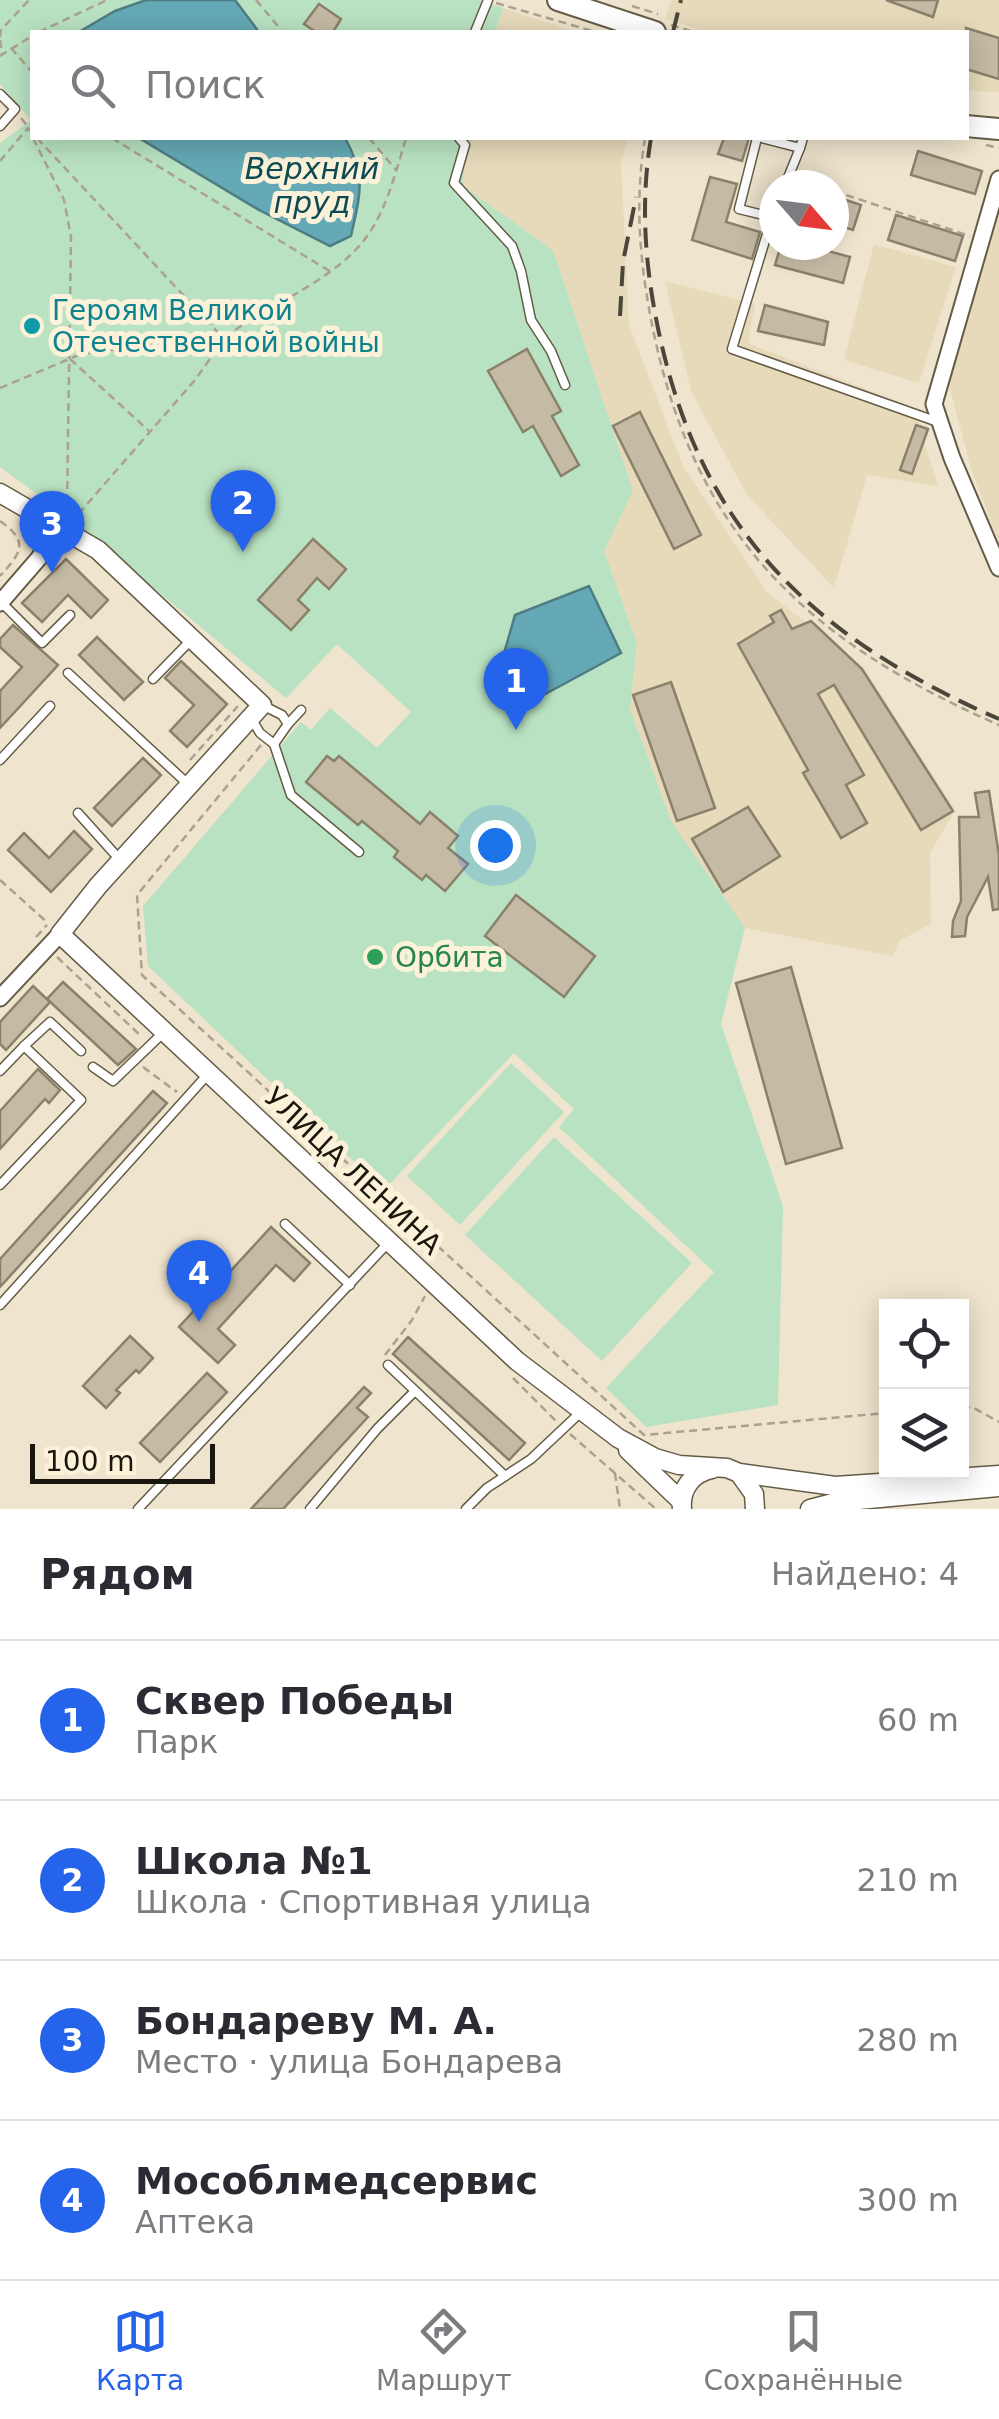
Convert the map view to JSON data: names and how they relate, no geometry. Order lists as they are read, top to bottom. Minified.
{"streets":{"street":["УЛИЦА ЛЕНИНА"]},"water":["Верхний пруд"],"places":["Героям Великой Отечественной войны","Орбита"],"scale_bar":"100 m","north":"bottom right","page":{"search":"Поиск","pins":["2","3","1","4"],"scale":"100 m","heading":["Рядом","Найдено: 4"],"list":[{"mark":"1","name":"Сквер Победы","note":"Парк","value":"60 m"},{"mark":"2","name":"Школа №1","note":"Школа · Спортивная улица","value":"210 m"},{"mark":"3","name":"Бондареву М. А.","note":"Место · улица Бондарева","value":"280 m"},{"mark":"4","name":"Мособлмедсервис","note":"Аптека","value":"300 m"}],"nav":["Карта","Маршрут","Сохранённые"]}}
